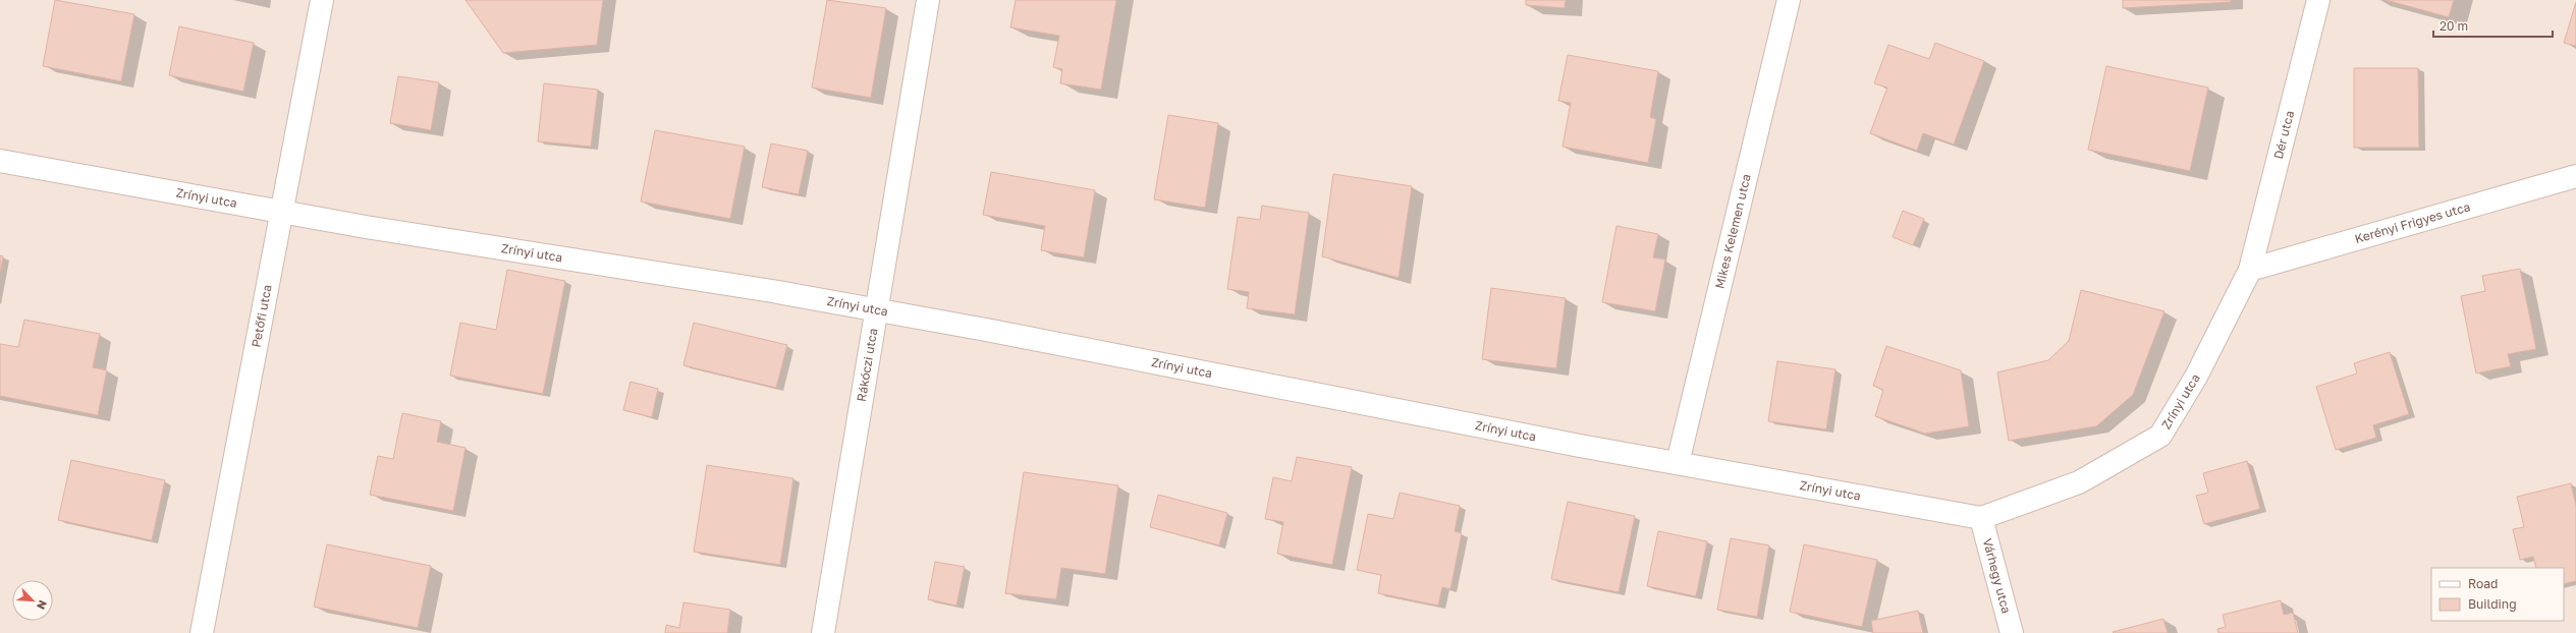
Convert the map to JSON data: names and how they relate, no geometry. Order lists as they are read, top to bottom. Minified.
{"streets":{"street":["Dér utca","Zrínyi utca","Kerényi Frigyes utca","Mikes Kelemen utca","Petőfi utca","Rákóczi utca","Várhegy utca"]},"crossings":[["Dér utca","Zrínyi utca"],["Dér utca","Kerényi Frigyes utca"],["Zrínyi utca","Kerényi Frigyes utca"],["Zrínyi utca","Mikes Kelemen utca"],["Zrínyi utca","Petőfi utca"],["Zrínyi utca","Rákóczi utca"],["Zrínyi utca","Várhegy utca"]],"legend":["Road","Building"],"scale_bar":"20 m","north":"bottom right"}
